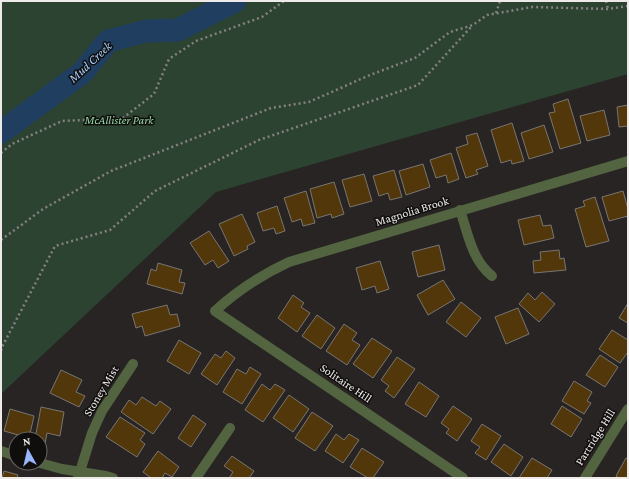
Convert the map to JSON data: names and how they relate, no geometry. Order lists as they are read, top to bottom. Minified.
{"streets":{"street":["Magnolia Brook","Solitaire Hill","Stoney Mist","Partridge Hill"]},"crossings":[["Magnolia Brook","Solitaire Hill"]],"water":["Mud Creek"],"parks":["McAllister Park"],"north":"top"}
